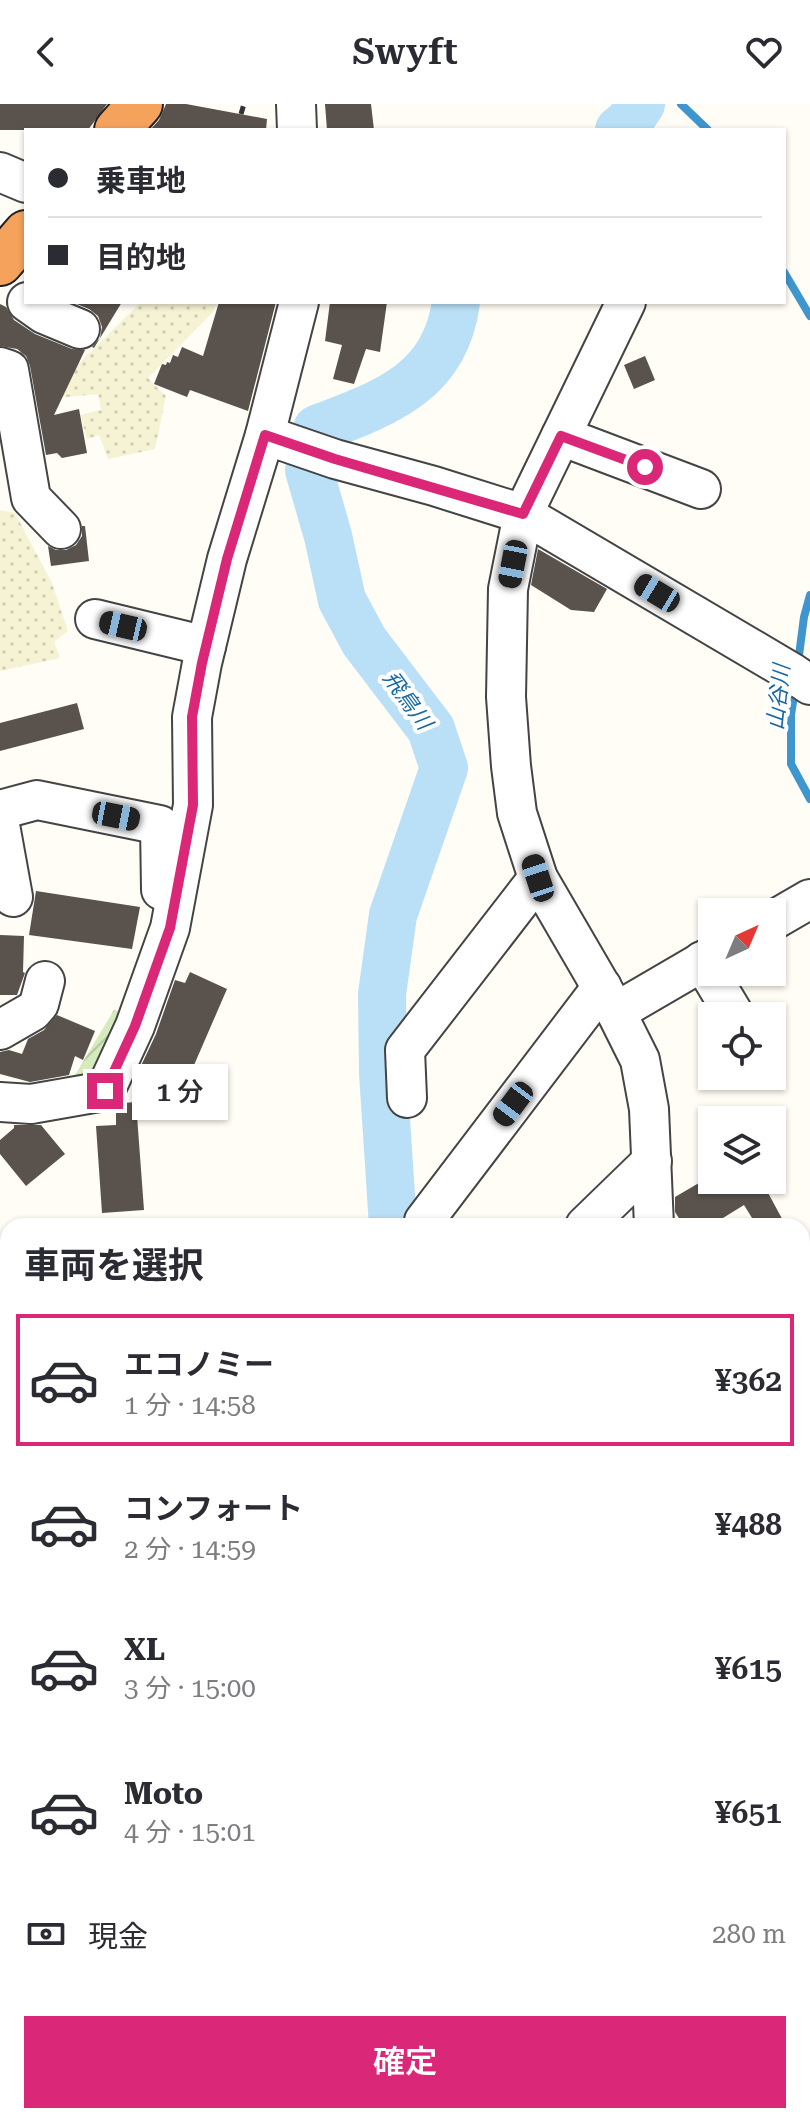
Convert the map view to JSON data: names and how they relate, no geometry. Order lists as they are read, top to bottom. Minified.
{"water":["山谷川","飛鳥川"],"north":"top right","page":{"header":"Swyft","banner":["乗車地","目的地"],"bubble":"1 分","heading":"車両を選択","list":[{"name":"エコノミー","note":"1 分 · 14:58","value":"¥362"},{"name":"コンフォート","note":"2 分 · 14:59","value":"¥488"},{"name":"XL","note":"3 分 · 15:00","value":"¥615"},{"name":"Moto","note":"4 分 · 15:01","value":"¥651"}],"pay":["現金","280 m"],"buttons":"確定"}}
